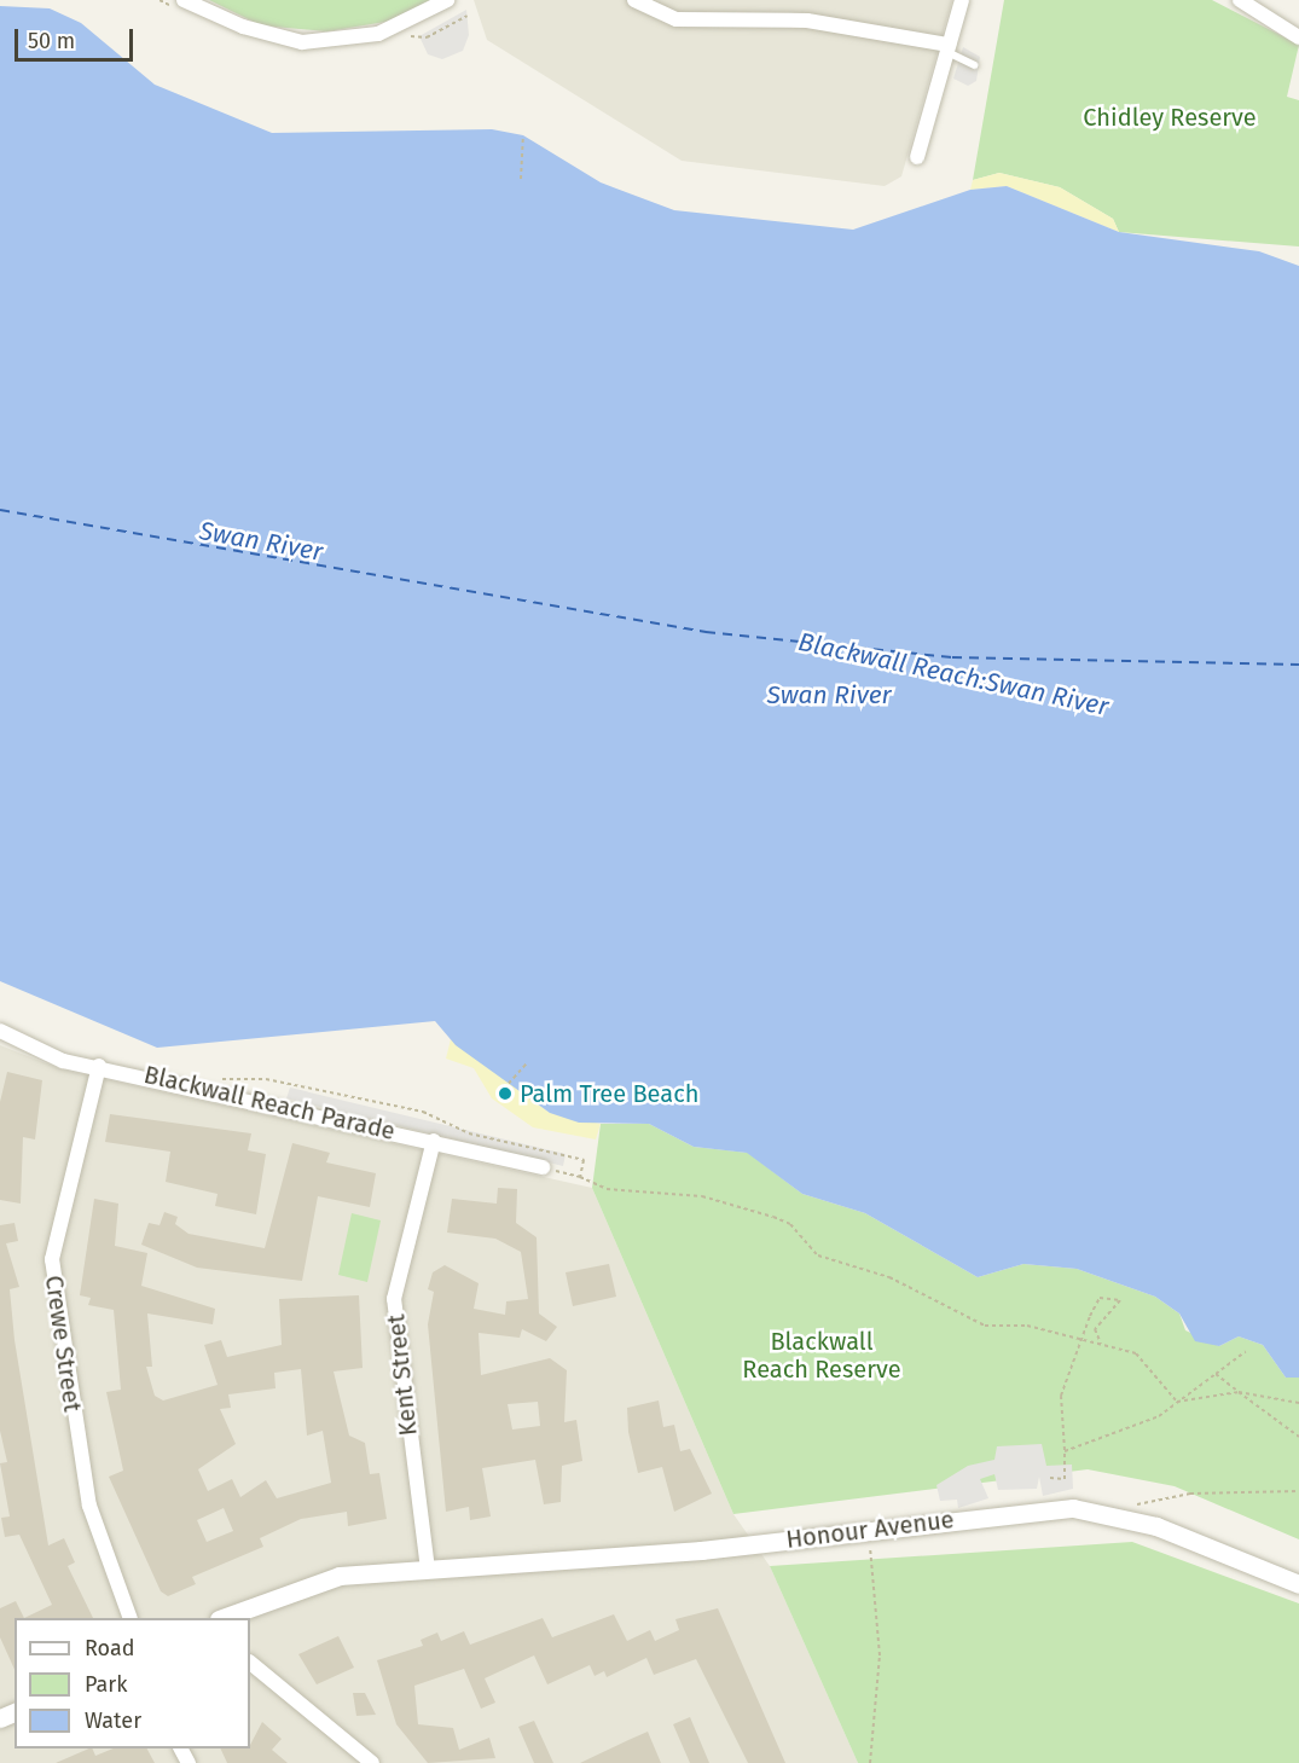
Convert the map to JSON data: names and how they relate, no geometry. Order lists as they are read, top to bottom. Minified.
{"streets":{"street":["Blackwall Reach Parade","Crewe Street","Kent Street","Honour Avenue"]},"crossings":[["Blackwall Reach Parade","Crewe Street"],["Blackwall Reach Parade","Kent Street"],["Kent Street","Honour Avenue"]],"water":["Swan River","Blackwall Reach:Swan River"],"parks":["Chidley Reserve","Blackwall Reach Reserve"],"places":["Palm Tree Beach"],"legend":["Road","Park","Water"],"scale_bar":"50 m"}
